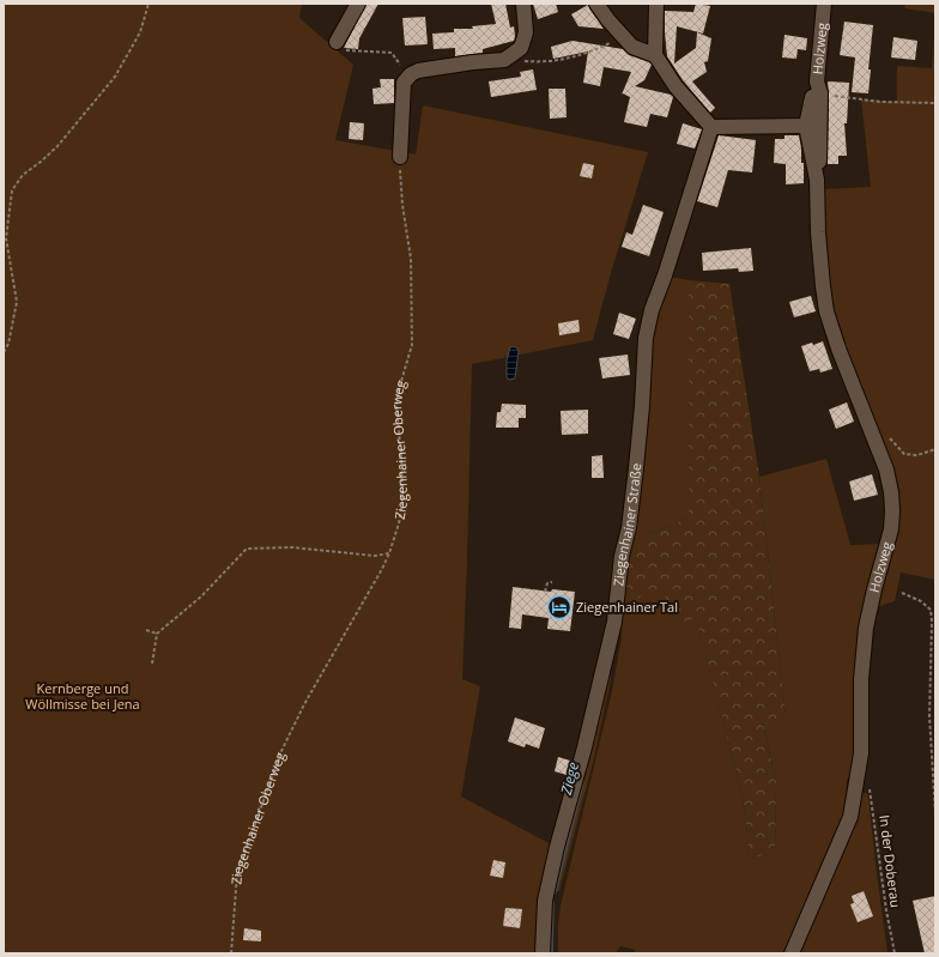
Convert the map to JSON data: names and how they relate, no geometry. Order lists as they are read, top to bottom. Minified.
{"streets":{"street":["Holzweg","Ziegenhainer Straße"],"path":["Ziegenhainer Oberweg","In der Doberau"]},"crossings":[["Holzweg","In der Doberau"]],"water":["Ziege"],"parks":["Kernberge und Wöllmisse bei Jena"],"places":{"hotel":["Ziegenhainer Tal"]}}
